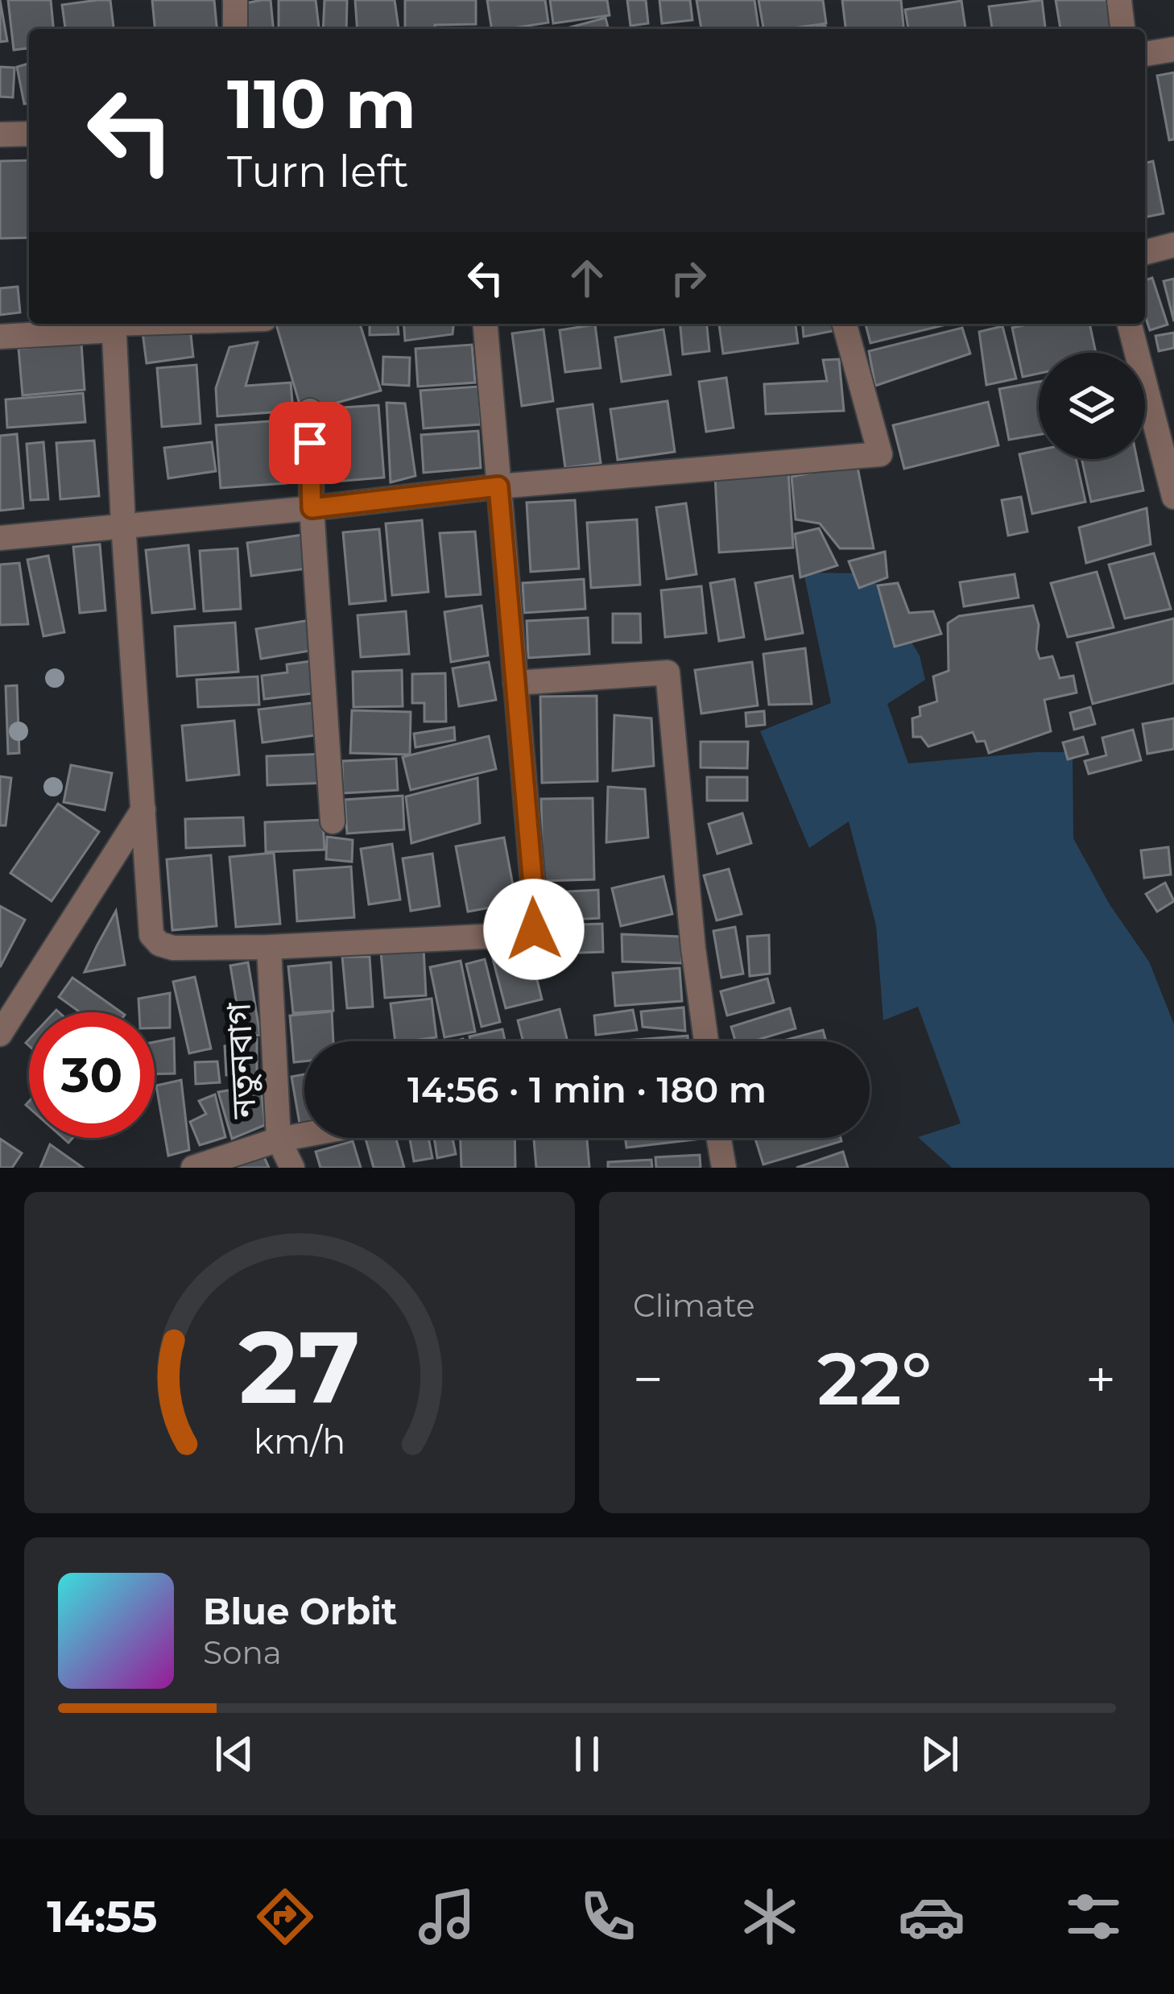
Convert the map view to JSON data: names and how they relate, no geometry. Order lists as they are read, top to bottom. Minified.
{"streets":{"street":["নতুনবাগ"]},"page":{"turn":["110 m","Turn left"],"limit":"30","trip":"14:56 · 1 min · 180 m","tile":"Climate","heat":["−","22°","+"],"song":["Blue Orbit","Sona"],"tabs":"14:55","gauge":["27","km/h"]}}
